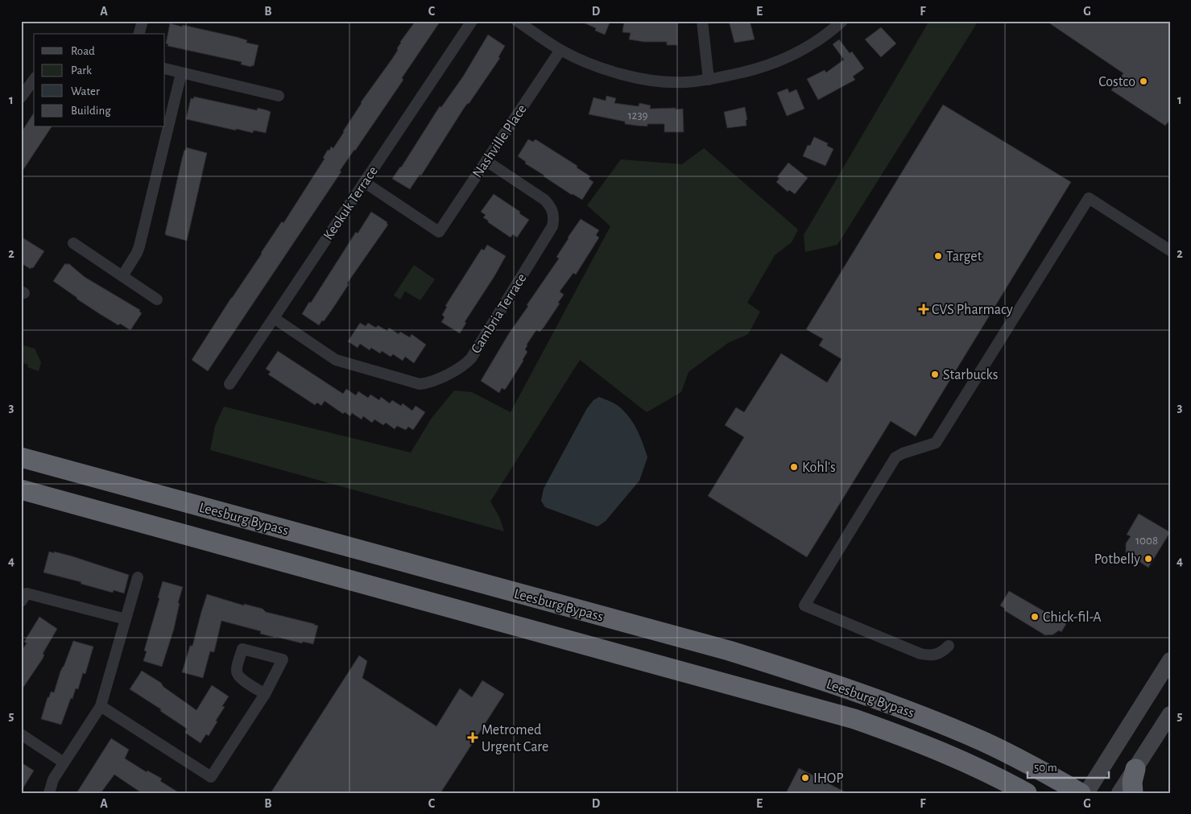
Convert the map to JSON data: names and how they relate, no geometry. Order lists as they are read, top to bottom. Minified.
{"streets":{"highway":["Leesburg Bypass"],"street":["Nashville Place","Keokuk Terrace","Cambria Terrace"]},"crossings":[["Nashville Place","Keokuk Terrace"],["Nashville Place","Cambria Terrace"],["Keokuk Terrace","Cambria Terrace"]],"places":{"other":["Costco","Target","Starbucks","Kohl's","Potbelly","Chick-fil-A","IHOP"],"health":["CVS Pharmacy","Metromed Urgent Care"]},"house_numbers":["1239","1008"],"legend":["Road","Park","Water","Building"],"scale_bar":"50 m","grid":{"columns":["A","B","C","D","E","F","G"],"rows":["1","2","3","4","5"]}}
